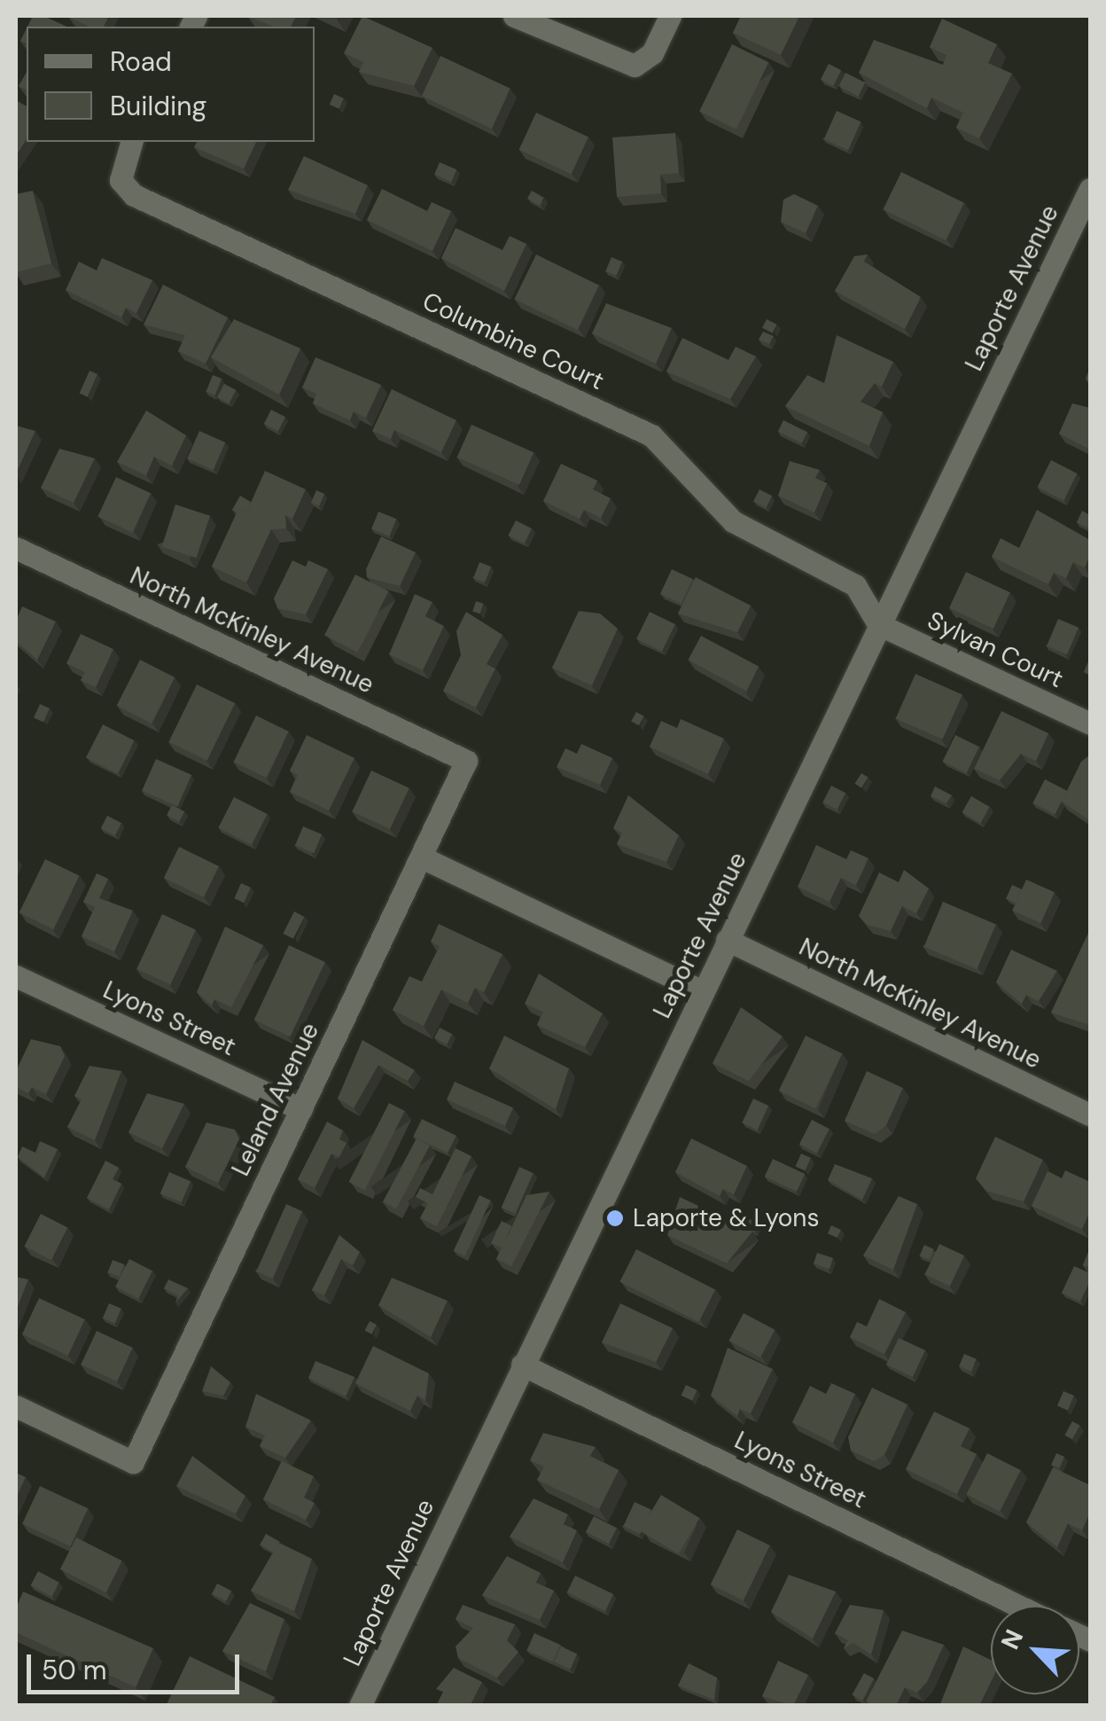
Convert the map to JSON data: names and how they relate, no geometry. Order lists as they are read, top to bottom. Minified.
{"streets":{"street":["Laporte Avenue","Columbine Court","North McKinley Avenue","Sylvan Court","Lyons Street","Leland Avenue"]},"crossings":[["Laporte Avenue","Columbine Court"],["Laporte Avenue","North McKinley Avenue"],["Laporte Avenue","Sylvan Court"],["Laporte Avenue","Lyons Street"],["Columbine Court","Sylvan Court"],["North McKinley Avenue","Leland Avenue"],["Lyons Street","Leland Avenue"]],"places":["Laporte & Lyons"],"legend":["Road","Building"],"scale_bar":"50 m","north":"top left"}
